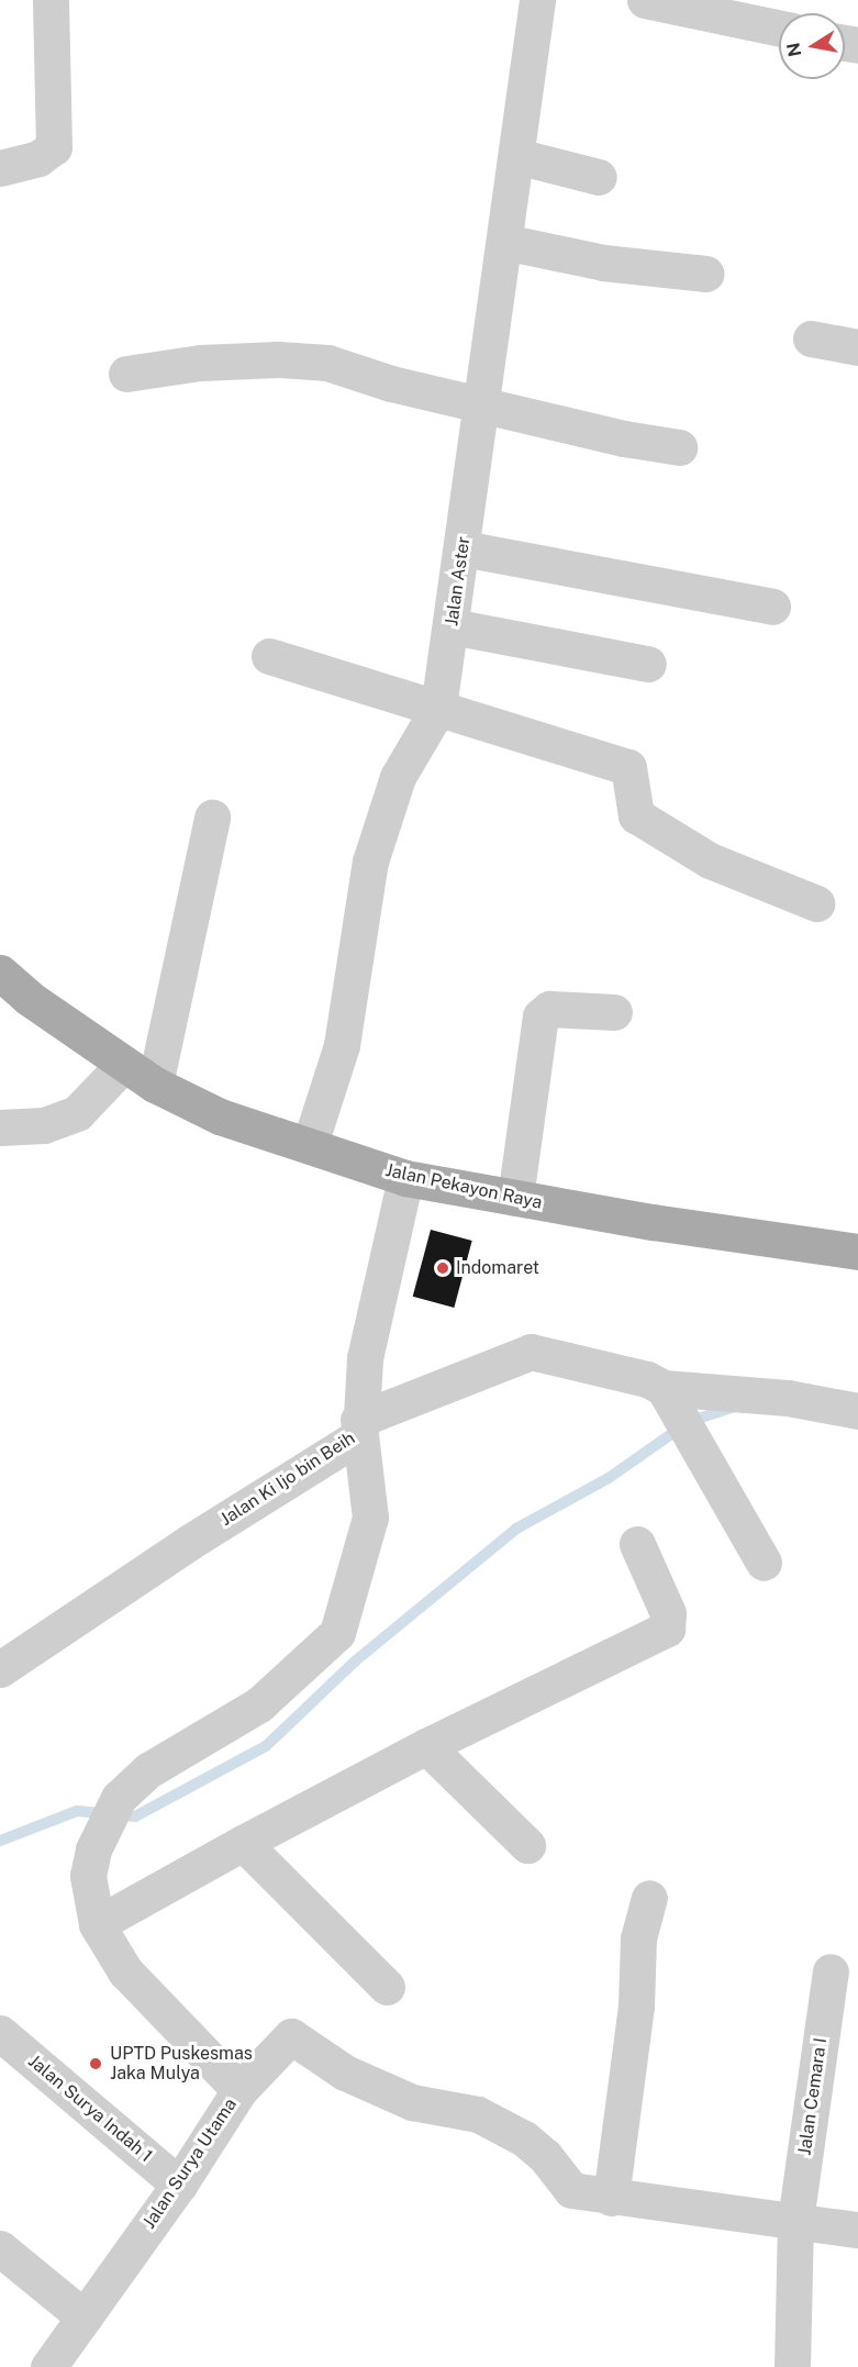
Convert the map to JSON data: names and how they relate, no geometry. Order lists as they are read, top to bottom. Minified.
{"streets":{"main road":["Jalan Pekayon Raya"],"street":["Jalan Aster","Jalan Ki Ijo bin Beih","Jalan Cemara I","Jalan Surya Indah 1","Jalan Surya Utama"]},"crossings":[["Jalan Aster","Jalan Pekayon Raya"],["Jalan Pekayon Raya","Jalan Ki Ijo bin Beih"],["Jalan Ki Ijo bin Beih","Jalan Surya Utama"],["Jalan Surya Indah 1","Jalan Surya Utama"]],"places":["Indomaret","UPTD Puskesmas Jaka Mulya"],"north":"left"}
